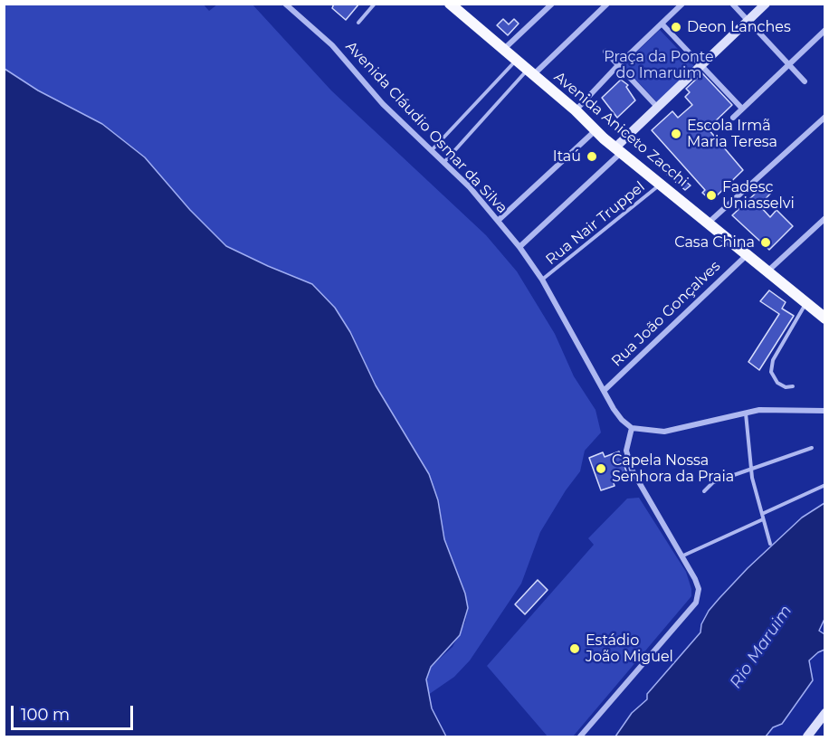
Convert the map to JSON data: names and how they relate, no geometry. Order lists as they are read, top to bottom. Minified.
{"streets":{"main road":["Avenida Aniceto Zacchi"],"street":["Avenida Cláudio Osmar da Silva","Rua João Gonçalves"],"lane":["Rua Nair Truppel"]},"crossings":[["Avenida Cláudio Osmar da Silva","Rua Nair Truppel"],["Avenida Cláudio Osmar da Silva","Rua João Gonçalves"],["Avenida Aniceto Zacchi","Rua Nair Truppel"],["Avenida Aniceto Zacchi","Rua João Gonçalves"]],"water":["Rio Maruim"],"parks":["Praça da Ponte do Imaruim"],"places":["Deon Lanches","Escola Irmã Maria Teresa","Itaú","Fadesc Uniasselvi","Casa China","Capela Nossa Senhora da Praia","Estádio João Miguel"],"scale_bar":"100 m"}
